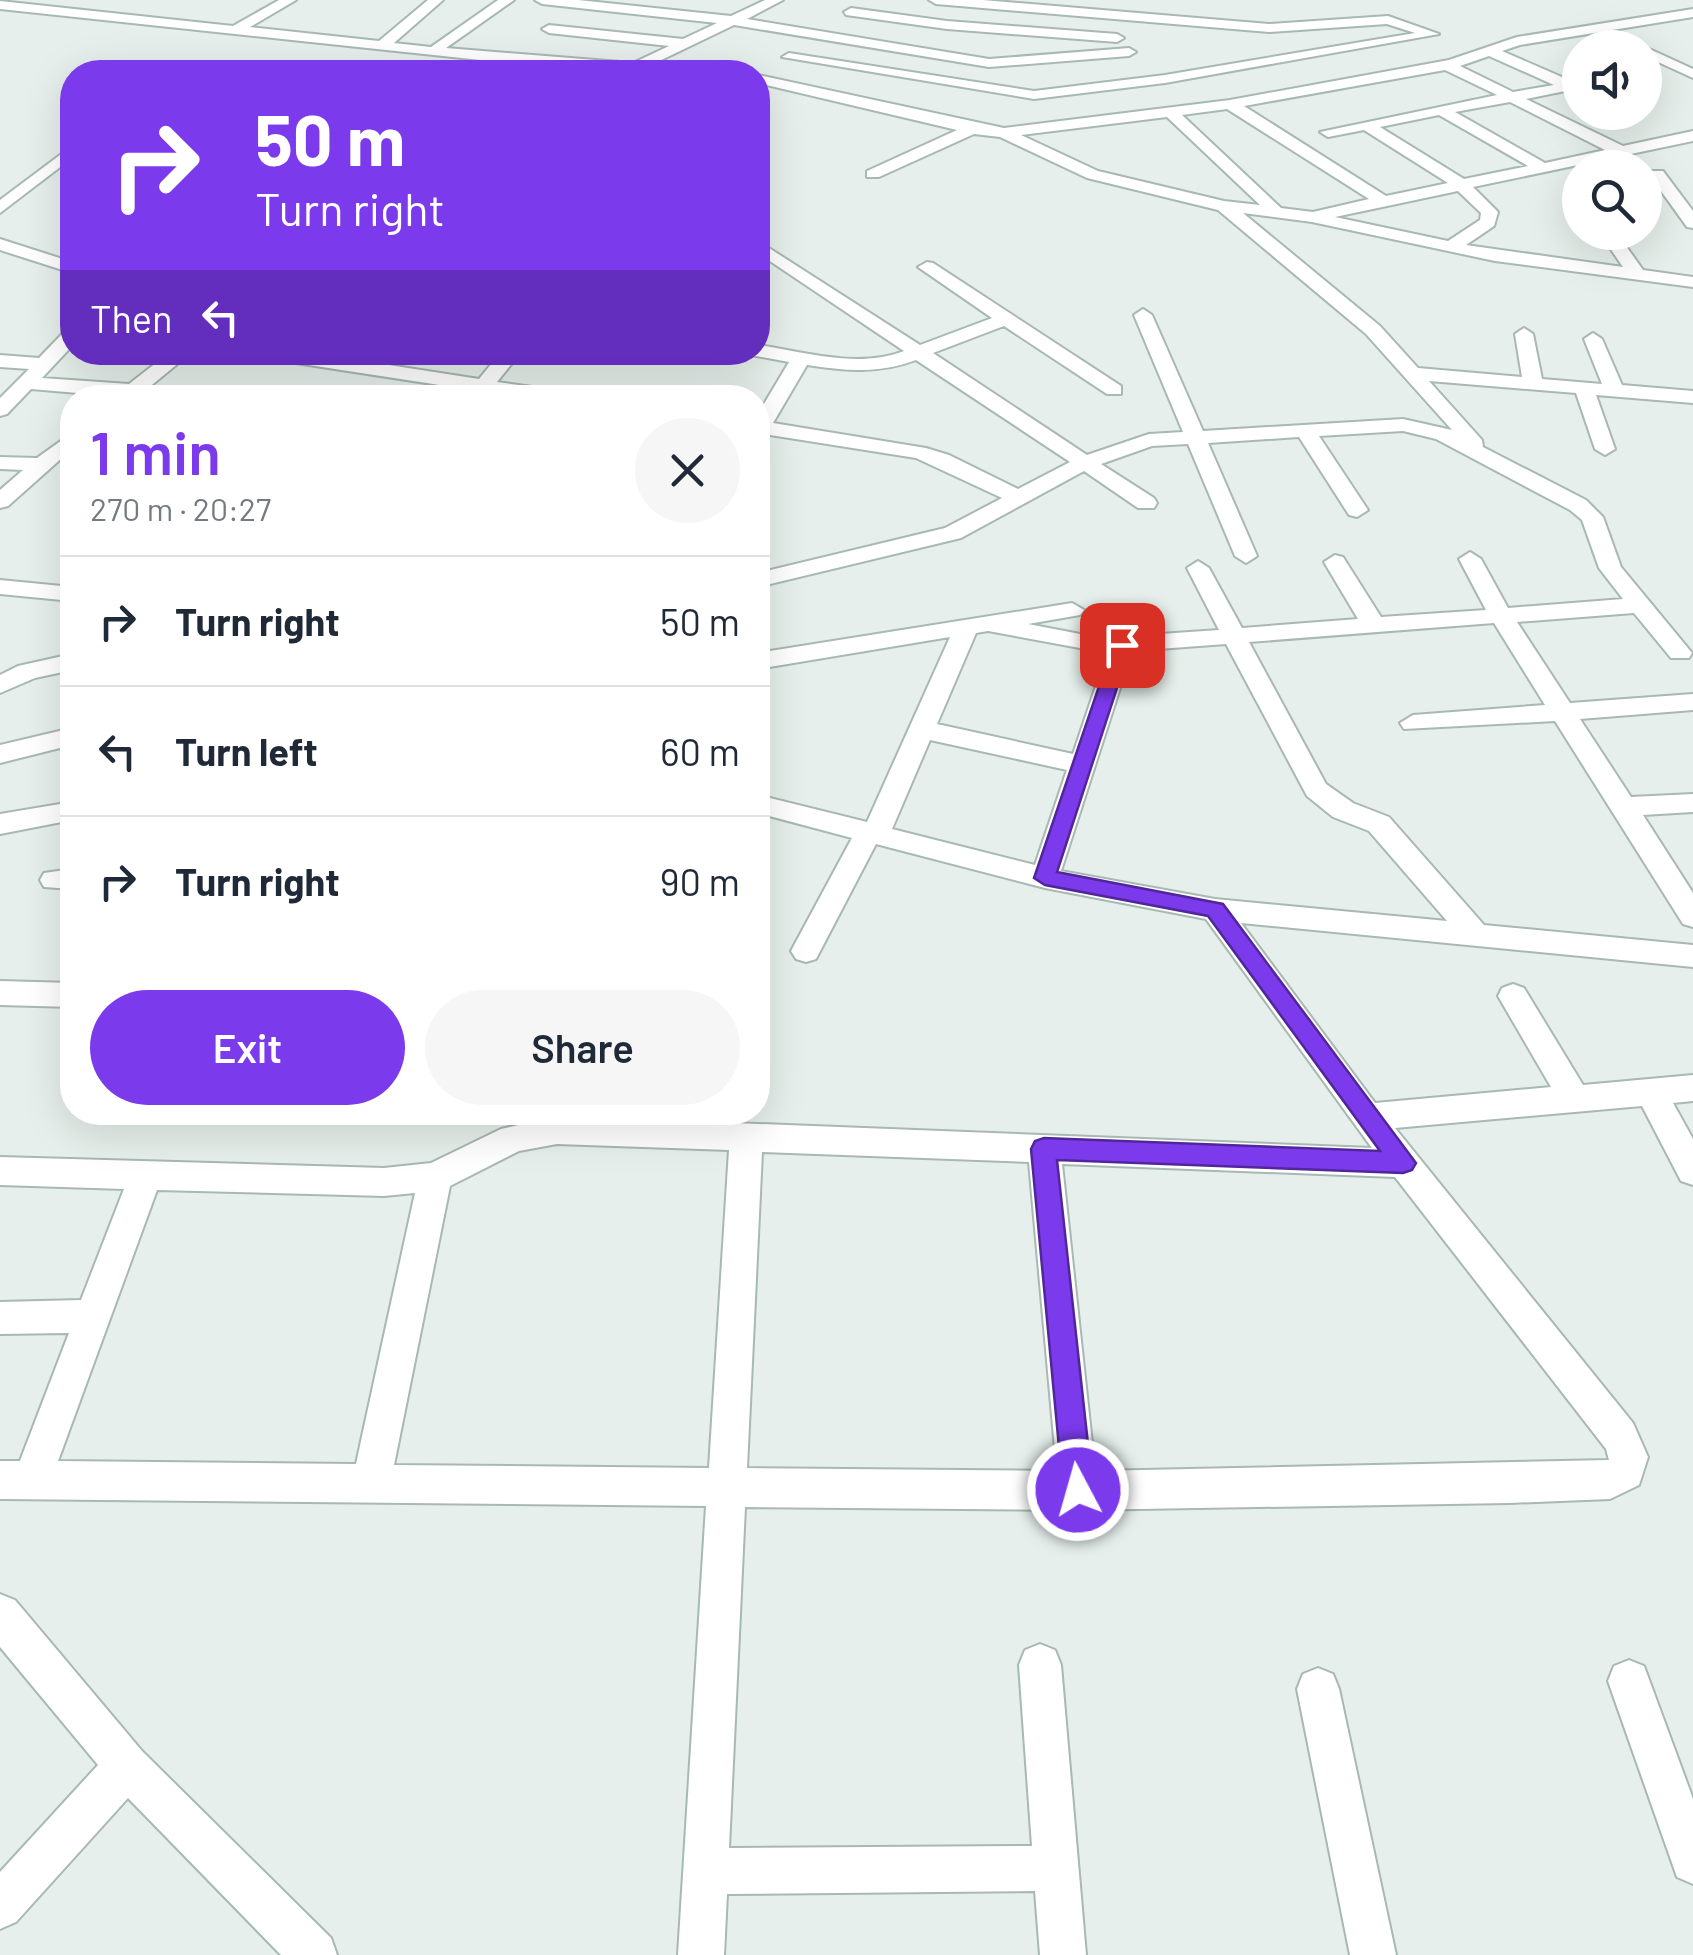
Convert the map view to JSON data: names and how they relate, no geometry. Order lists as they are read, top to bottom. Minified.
{"page":{"turn":["50 m","Turn right"],"then":"Then","heading":["1 min","270 m · 20:27"],"list":[{"name":"Turn right","value":"50 m"},{"name":"Turn left","value":"60 m"},{"name":"Turn right","value":"90 m"}],"buttons":["Exit","Share"]}}
